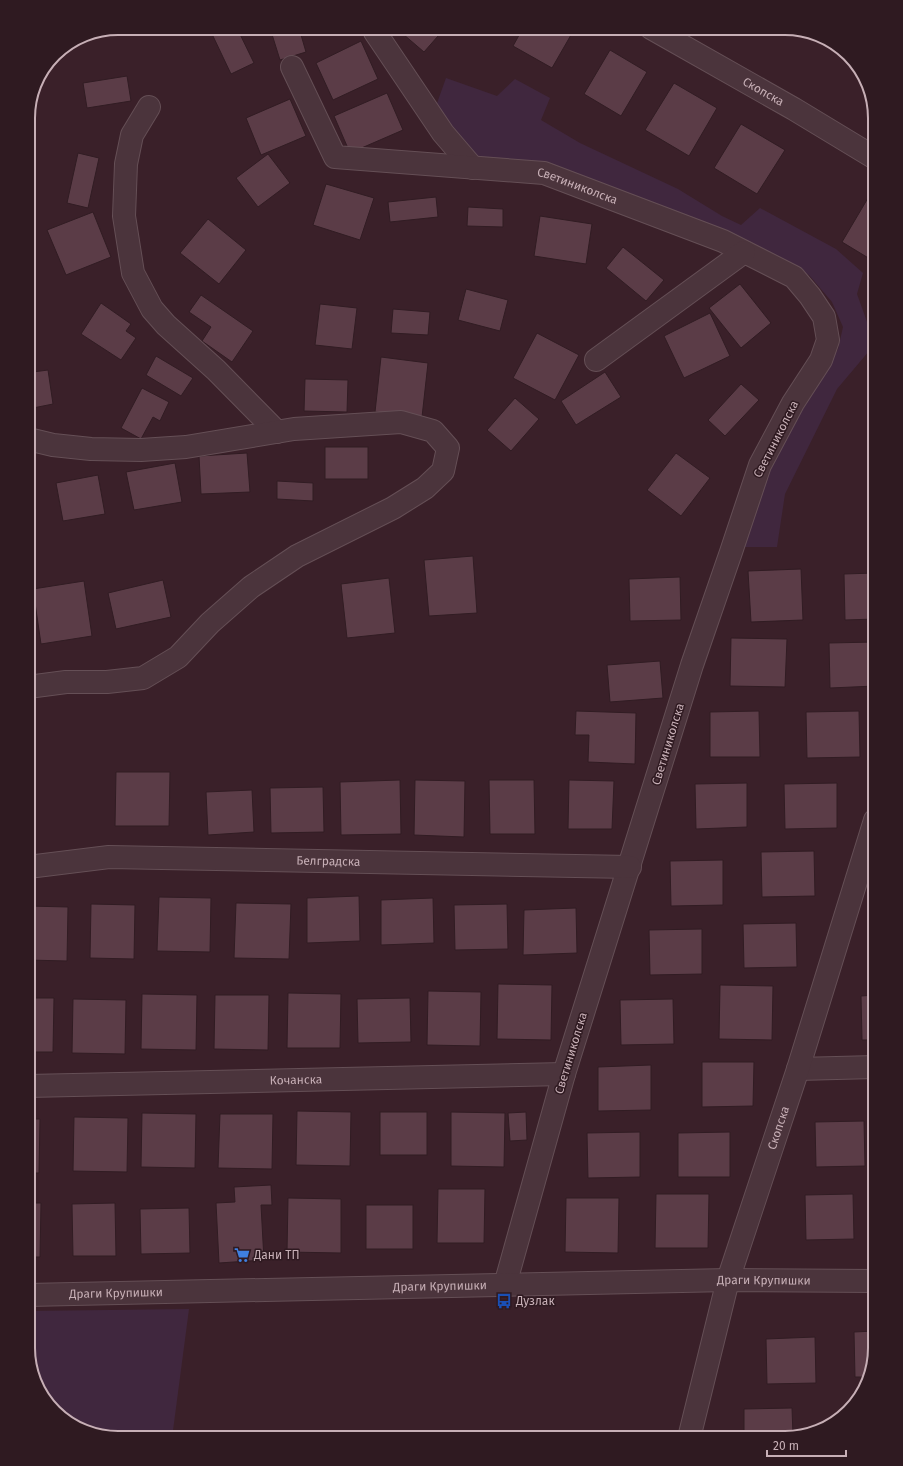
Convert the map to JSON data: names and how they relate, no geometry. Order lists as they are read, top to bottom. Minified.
{"streets":{"street":["Скопска","Светиниколска","Белградска","Кочанска","Драги Крупишки"]},"crossings":[["Скопска","Драги Крупишки"],["Светиниколска","Белградска"],["Светиниколска","Кочанска"],["Светиниколска","Драги Крупишки"]],"places":{"supermarket":["Дани ТП"],"bus stop":["Дузлак"]},"scale_bar":"20 m"}
